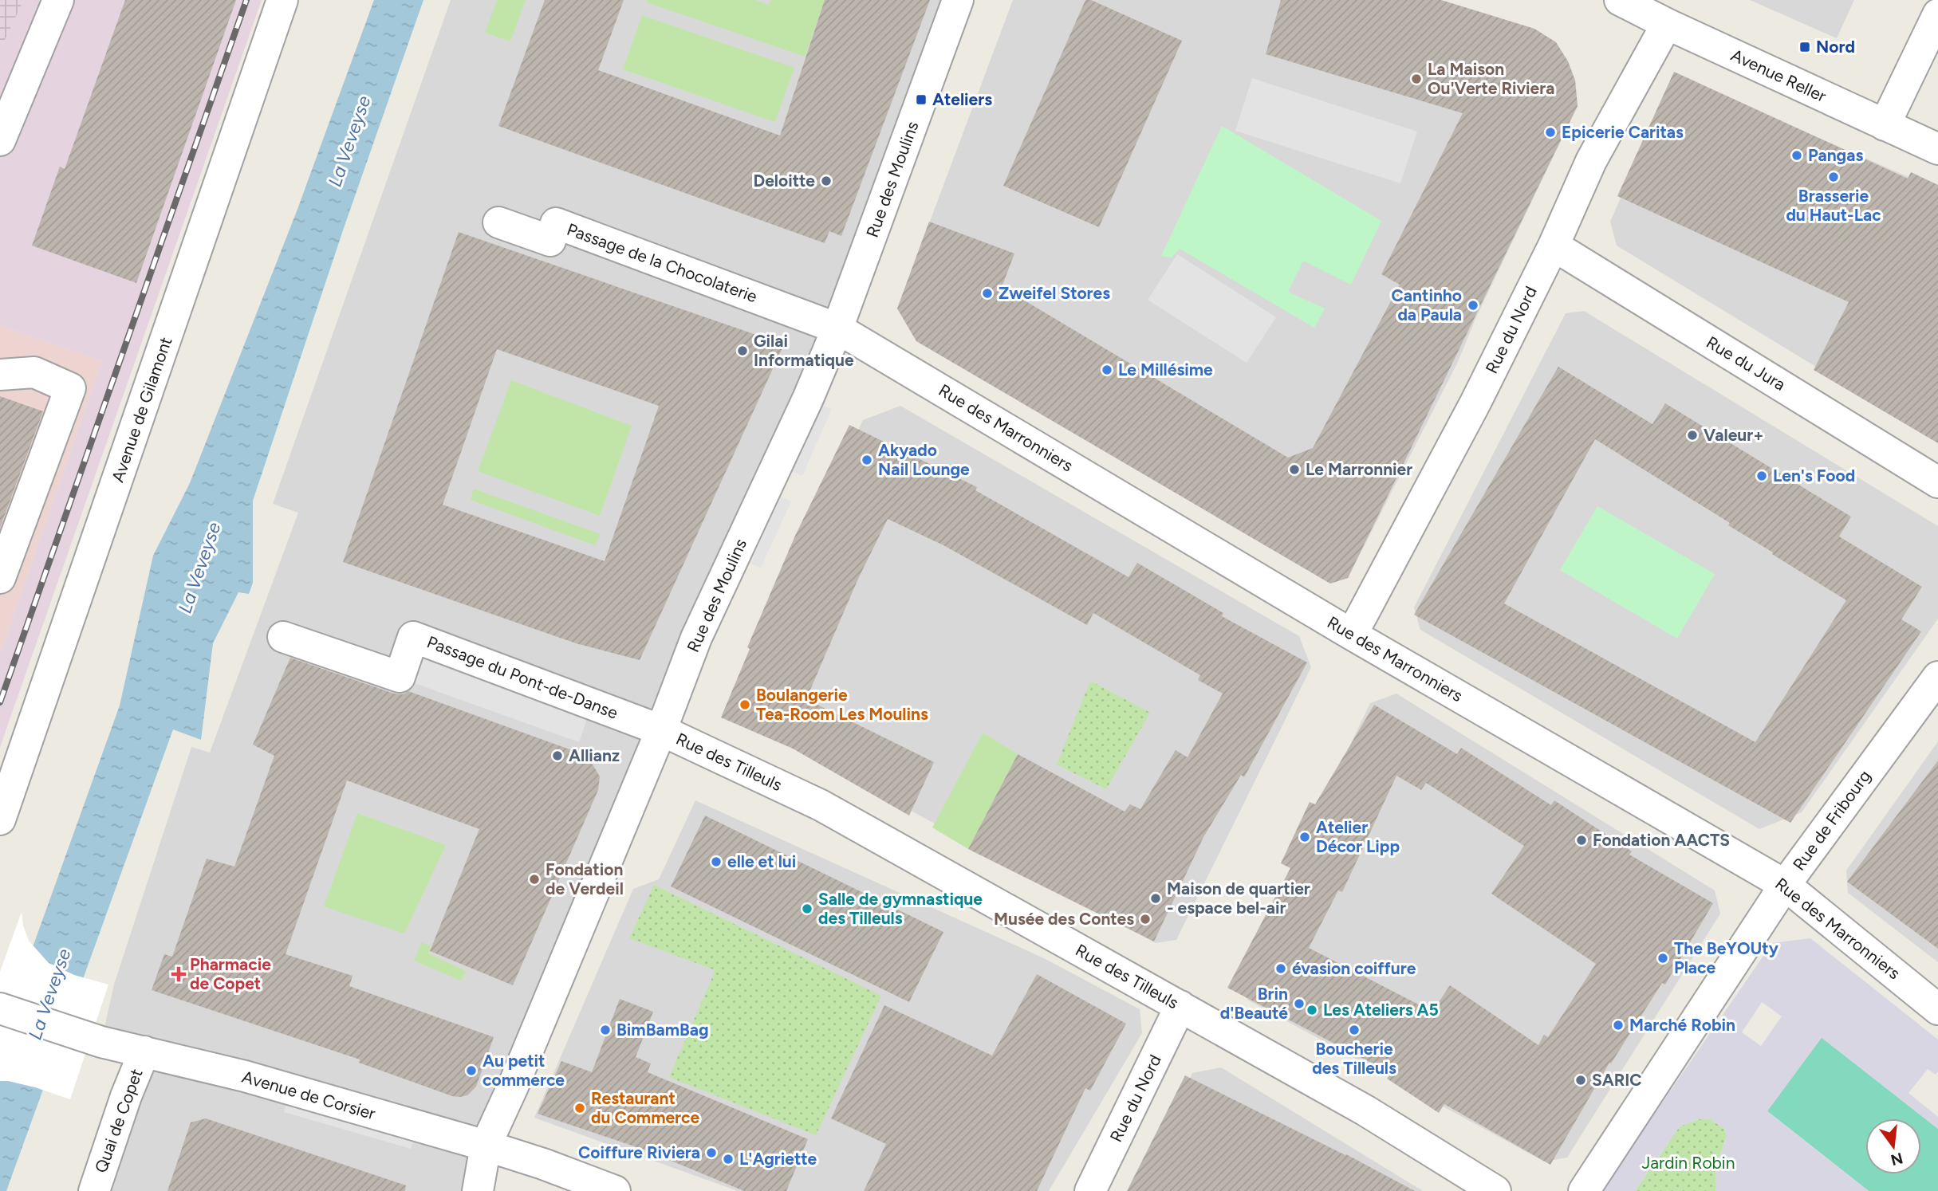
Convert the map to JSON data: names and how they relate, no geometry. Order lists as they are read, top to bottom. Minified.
{"streets":{"street":["Avenue Reller","Rue des Moulins","Passage de la Chocolaterie","Rue du Nord","Rue du Jura","Avenue de Gilamont","Rue des Marronniers","Passage du Pont-de-Danse","Rue des Tilleuls","Rue de Fribourg","Avenue de Corsier","Quai de Copet"]},"crossings":[["Avenue Reller","Rue du Nord"],["Rue des Moulins","Passage de la Chocolaterie"],["Rue des Moulins","Rue des Marronniers"],["Rue des Moulins","Passage du Pont-de-Danse"],["Rue des Moulins","Rue des Tilleuls"],["Rue des Moulins","Avenue de Corsier"],["Passage de la Chocolaterie","Rue des Marronniers"],["Rue du Nord","Rue du Jura"],["Rue du Nord","Rue des Marronniers"],["Rue du Nord","Rue des Tilleuls"],["Rue des Marronniers","Rue de Fribourg"],["Passage du Pont-de-Danse","Rue des Tilleuls"],["Avenue de Corsier","Quai de Copet"]],"water":["La Veveyse"],"parks":["Jardin Robin"],"places":{"transit":["Nord","Ateliers"],"other":["La Maison Ou'Verte Riviera","Epicerie Caritas","Pangas","Brasserie du Haut-Lac","Deloitte","Zweifel Stores","Cantinho da Paula","Gilai Informatique","Le Millésime","Valeur+","Akyado Nail Lounge","Le Marronnier","Len's Food","Boulangerie Tea-Room Les Moulins","Allianz","Atelier Décor Lipp","Fondation AACTS","elle et lui","Fondation de Verdeil","Maison de quartier - espace bel-air","Salle de gymnastique des Tilleuls","Musée des Contes","The BeYOUty Place","évasion coiffure","Brin d'Beauté","Les Ateliers A5","Marché Robin","BimBamBag","Boucherie des Tilleuls","Au petit commerce","SARIC","Restaurant du Commerce","Coiffure Riviera","L'Agriette"],"health":["Pharmacie de Copet"]},"north":"bottom"}
